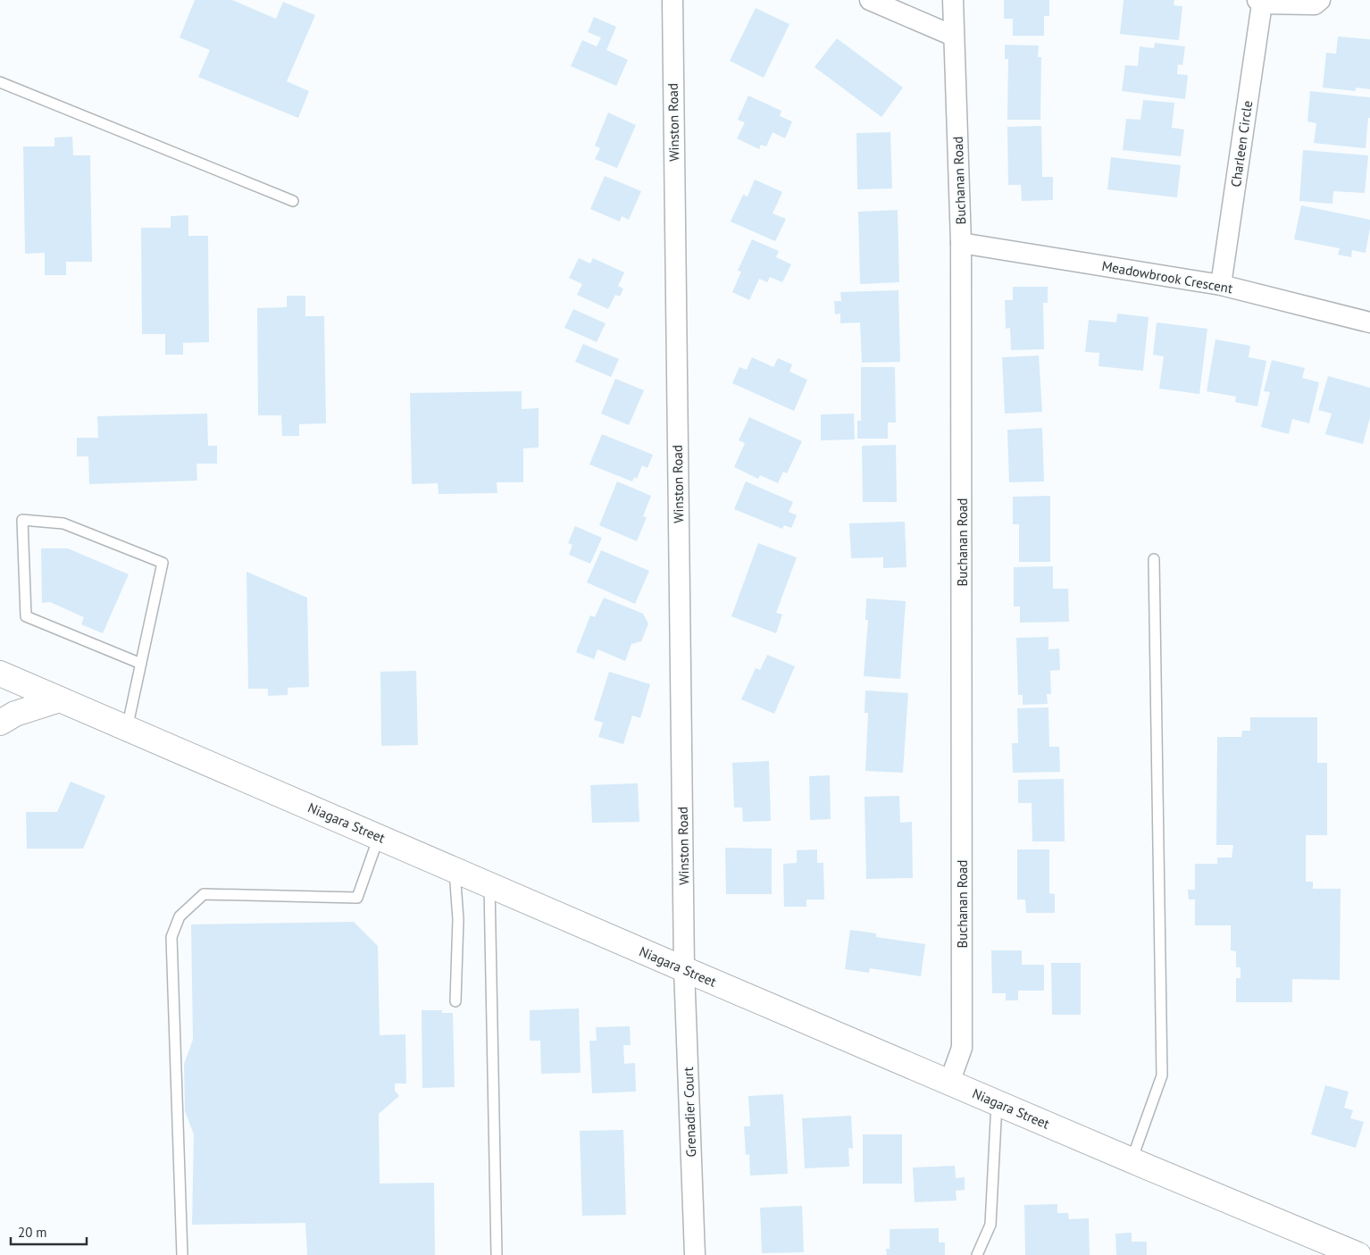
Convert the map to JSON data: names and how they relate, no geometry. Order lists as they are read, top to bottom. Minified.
{"streets":{"main road":["Niagara Street"],"street":["Winston Road","Charleen Circle","Buchanan Road","Meadowbrook Crescent","Grenadier Court"]},"crossings":[["Winston Road","Niagara Street"],["Winston Road","Grenadier Court"],["Charleen Circle","Meadowbrook Crescent"],["Buchanan Road","Meadowbrook Crescent"],["Buchanan Road","Niagara Street"],["Niagara Street","Grenadier Court"]],"scale_bar":"20 m"}
